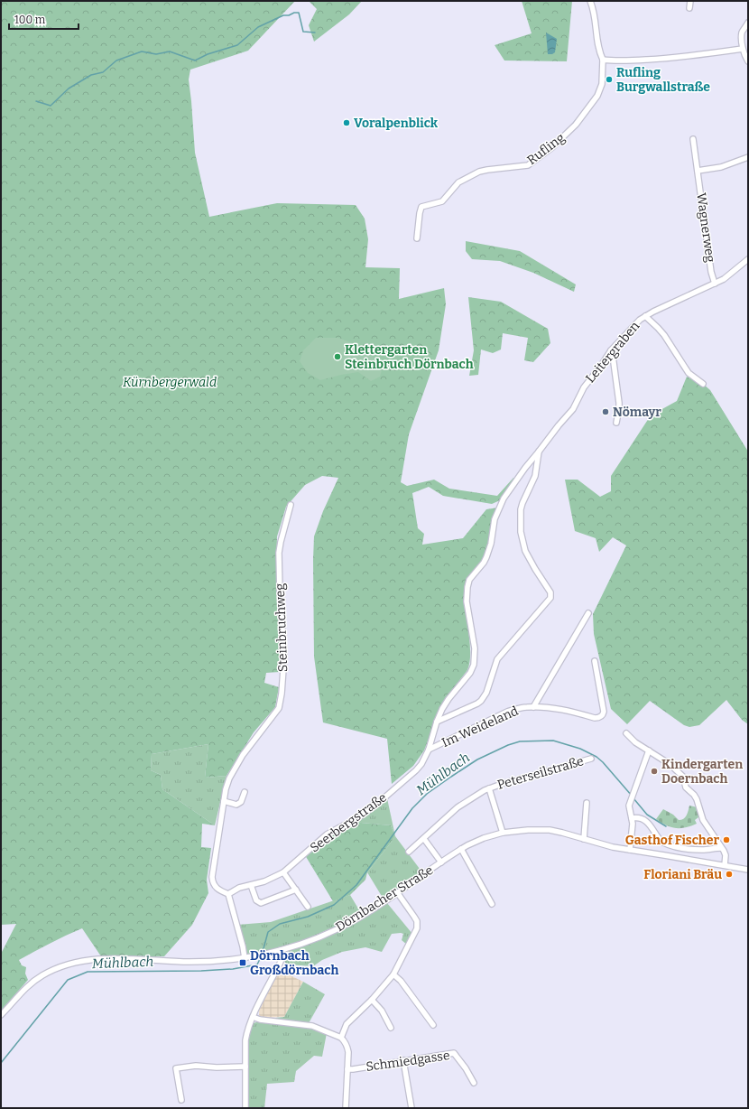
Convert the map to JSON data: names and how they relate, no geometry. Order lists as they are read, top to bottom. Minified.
{"streets":{"street":["Rufling","Wagnerweg","Leitergraben","Steinbruchweg","Im Weideland","Peterseilstraße","Seerbergstraße","Dörnbacher Straße","Schmiedgasse"]},"crossings":[["Wagnerweg","Leitergraben"],["Leitergraben","Seerbergstraße"],["Steinbruchweg","Seerbergstraße"],["Im Weideland","Seerbergstraße"],["Peterseilstraße","Dörnbacher Straße"]],"water":["Mühlbach"],"parks":["Kürnbergerwald"],"places":{"other":["Rufling Burgwallstraße","Voralpenblick","Klettergarten Steinbruch Dörnbach","Nömayr","Kindergarten Doernbach","Gasthof Fischer","Floriani Bräu"],"transit":["Dörnbach Großdörnbach"]},"scale_bar":"100 m"}
